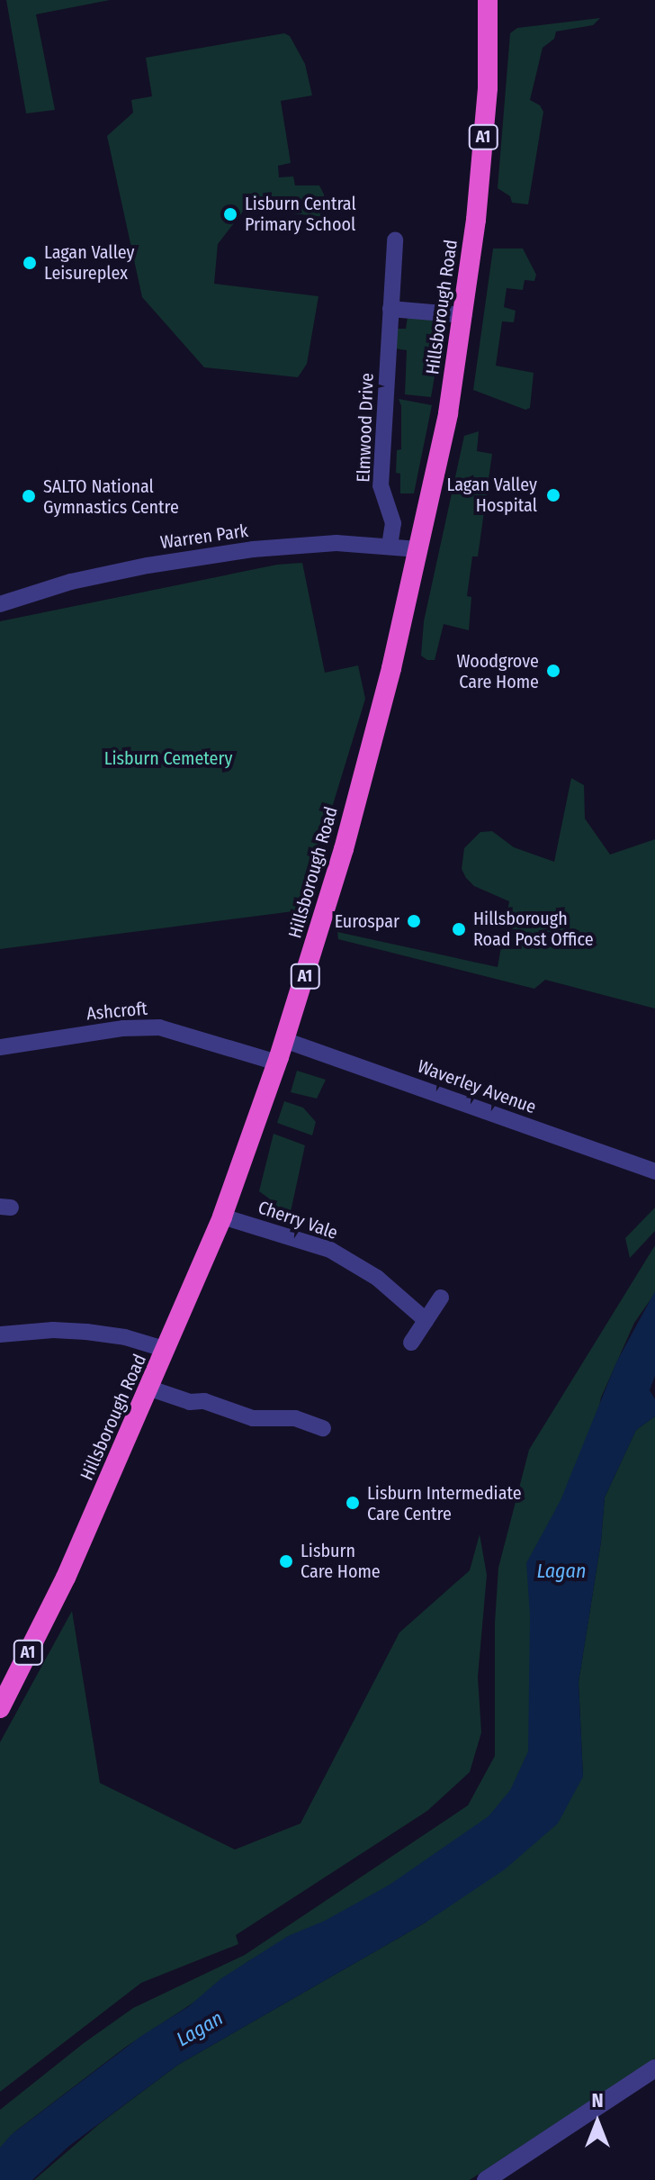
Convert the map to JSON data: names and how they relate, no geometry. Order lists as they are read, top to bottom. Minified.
{"streets":{"highway":["A1","Hillsborough Road"],"street":["Elmwood Drive","Warren Park","Ashcroft","Waverley Avenue","Cherry Vale"]},"crossings":[["Hillsborough Road","Warren Park"],["Hillsborough Road","Ashcroft"],["Hillsborough Road","Waverley Avenue"],["Hillsborough Road","Cherry Vale"],["Elmwood Drive","Warren Park"]],"water":["Lagan"],"parks":["Lisburn Cemetery"],"places":["Lisburn Central Primary School","Lagan Valley Leisureplex","Lagan Valley Hospital","SALTO National Gymnastics Centre","Woodgrove Care Home","Eurospar","Hillsborough Road Post Office","Lisburn Intermediate Care Centre","Lisburn Care Home"],"north":"top"}
